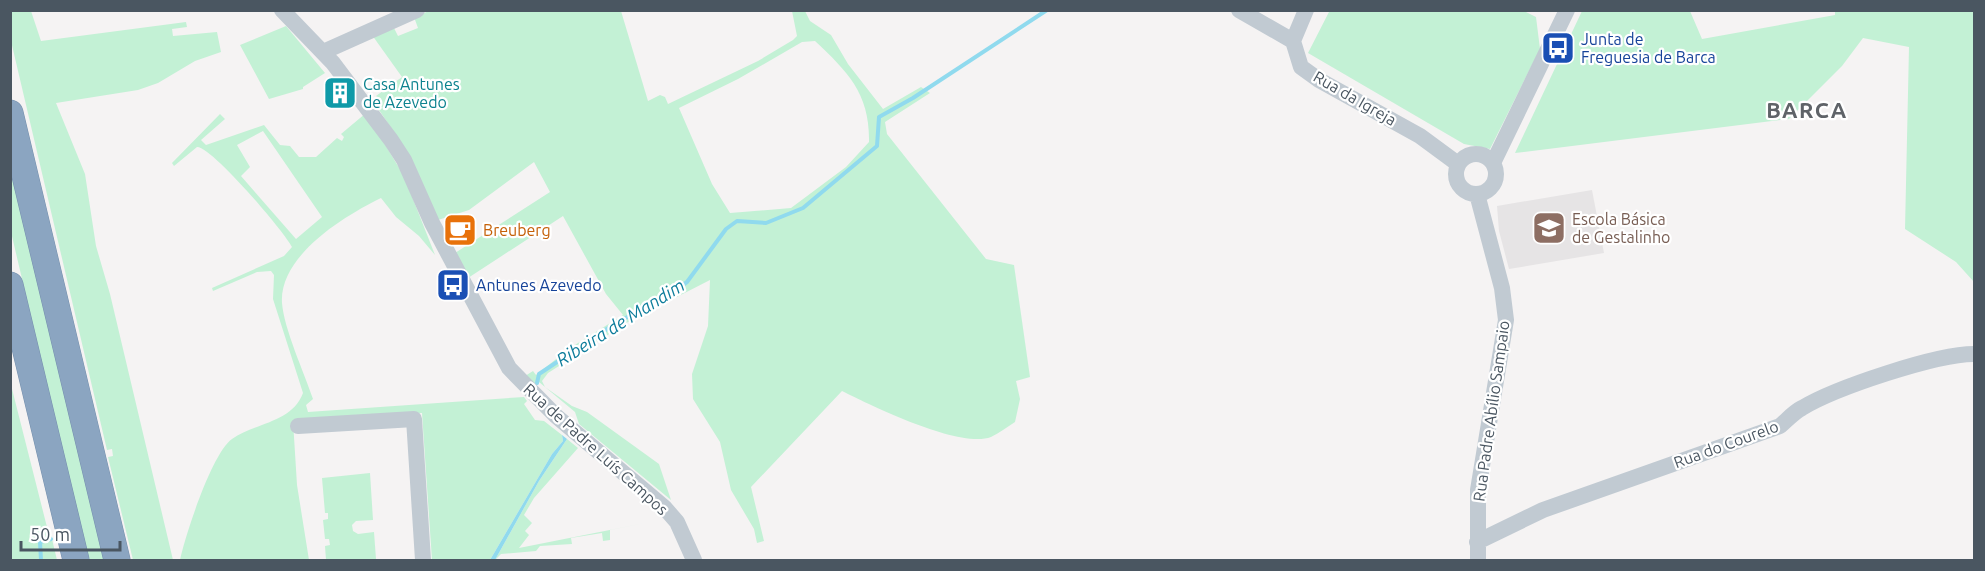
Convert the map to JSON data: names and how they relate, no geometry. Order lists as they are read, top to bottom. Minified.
{"streets":{"street":["Rua da Igreja","Rua Padre Abílio Sampaio","Rua do Courelo","Rua de Padre Luís Campos"]},"crossings":[["Rua da Igreja","Rua Padre Abílio Sampaio"],["Rua Padre Abílio Sampaio","Rua do Courelo"]],"districts":["BARCA"],"water":["Ribeira de Mandim"],"places":{"bus stop":["Junta de Freguesia de Barca","Antunes Azevedo"],"building":["Casa Antunes de Azevedo"],"school or university":["Escola Básica de Gestalinho"],"cafe":["Breuberg"]},"scale_bar":"50 m"}
